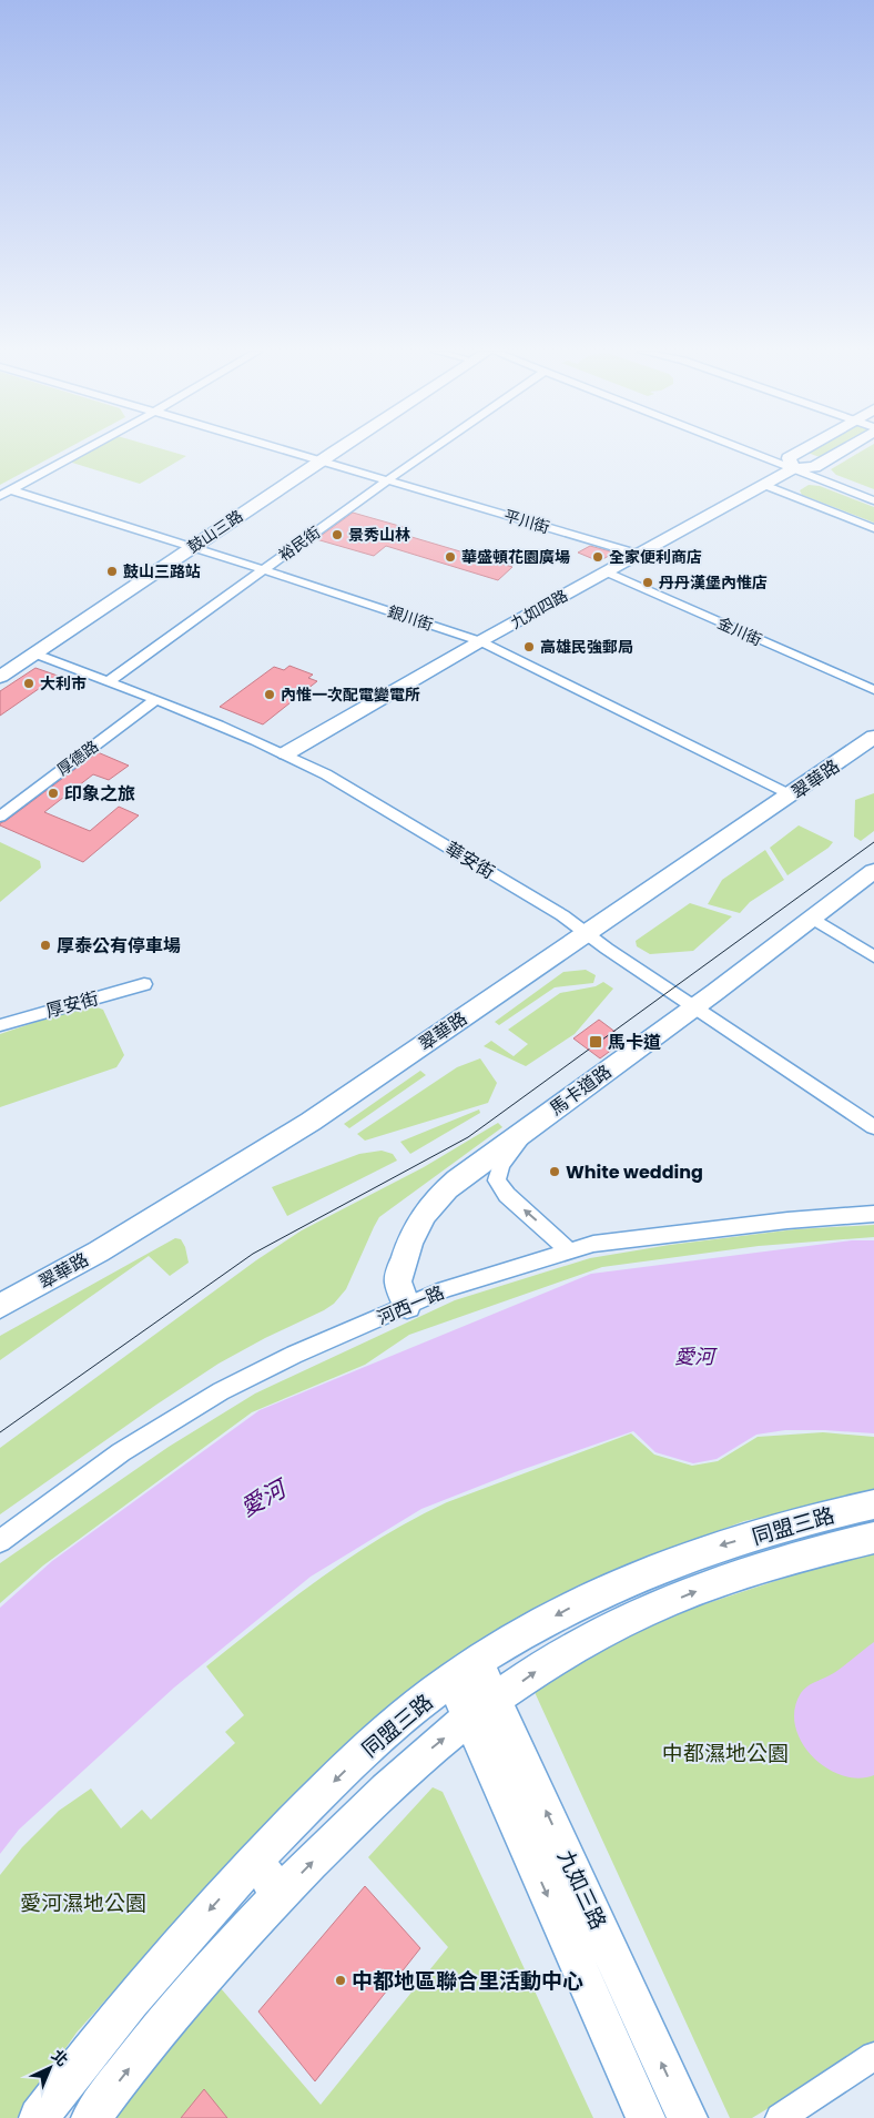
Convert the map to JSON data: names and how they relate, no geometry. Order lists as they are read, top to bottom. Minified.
{"streets":{"street":["平川街","鼓山三路","裕民街","九如四路","銀川街","金川街","厚德路","翠華路","華安街","厚安街","馬卡道路","河西一路","同盟三路","九如三路"]},"crossings":[["平川街","鼓山三路"],["平川街","裕民街"],["平川街","九如四路"],["鼓山三路","銀川街"],["鼓山三路","華安街"],["裕民街","銀川街"],["裕民街","華安街"],["九如四路","銀川街"],["九如四路","金川街"],["九如四路","華安街"],["銀川街","翠華路"],["厚德路","華安街"],["翠華路","華安街"],["華安街","馬卡道路"],["馬卡道路","河西一路"],["同盟三路","九如三路"]],"water":["愛河"],"parks":["中都濕地公園","愛河濕地公園"],"places":{"other":["景秀山林","華盛頓花園廣場","全家便利商店","鼓山三路站","丹丹漢堡內惟店","高雄民強郵局","大利市","內惟一次配電變電所","印象之旅","厚泰公有停車場","White wedding","中都地區聯合里活動中心"],"transit":["馬卡道"]},"north":"top right"}
